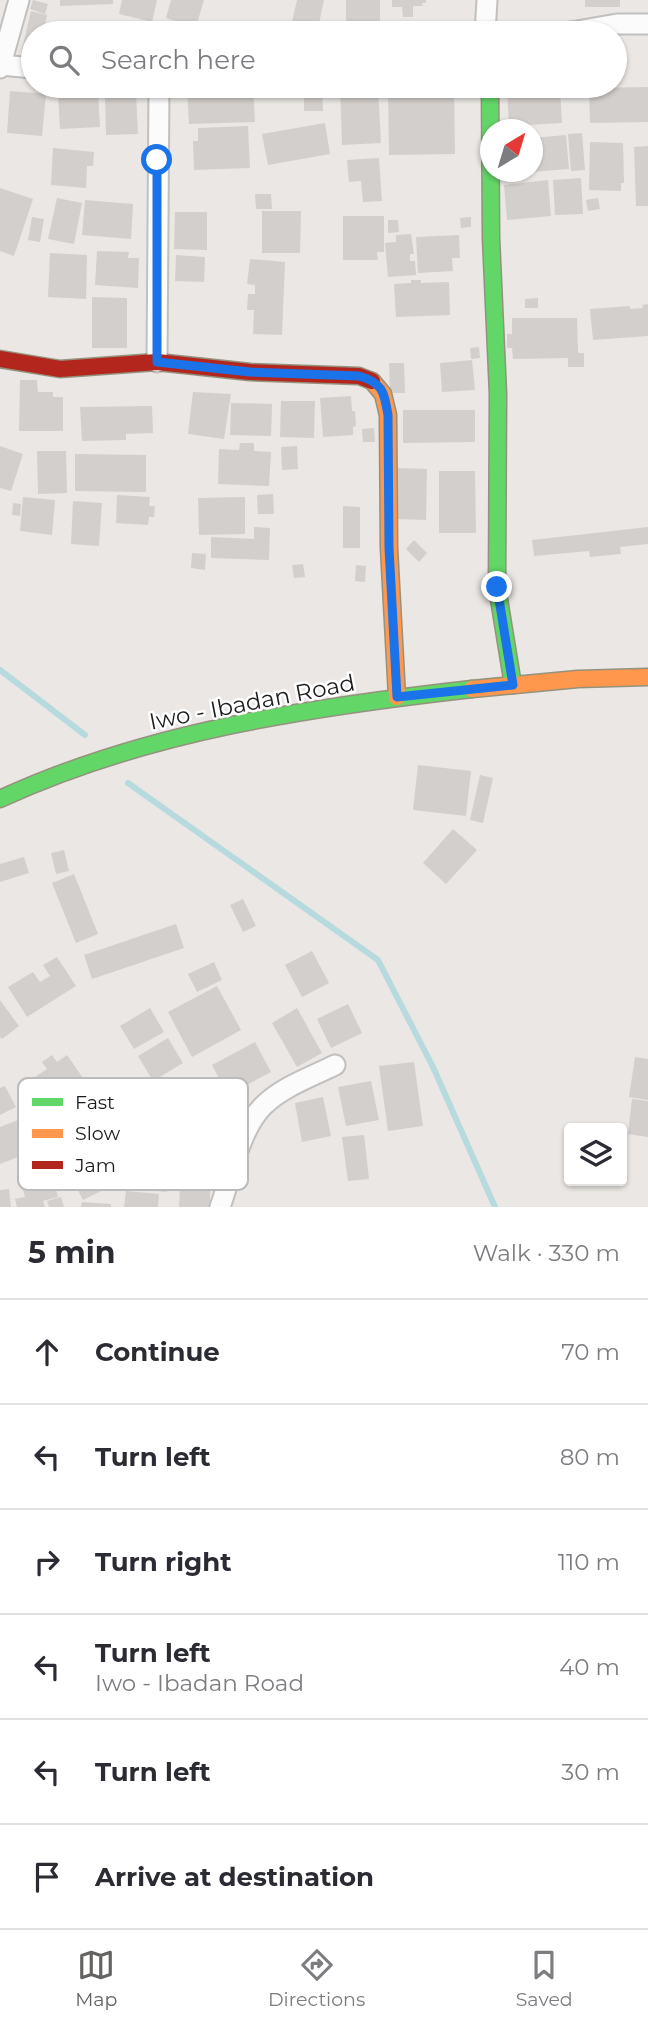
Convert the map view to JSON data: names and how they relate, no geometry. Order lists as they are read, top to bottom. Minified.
{"streets":{"street":["Iwo - Ibadan Road"]},"legend":["Fast","Slow","Jam"],"north":"top right","page":{"search":"Search here","heading":["5 min","Walk · 330 m"],"list":[["Continue","70 m"],["Turn left","80 m"],["Turn right","110 m"],["Turn left","Iwo - Ibadan Road","40 m"],["Turn left","30 m"],"Arrive at destination"],"nav":["Map","Directions","Saved"]}}
